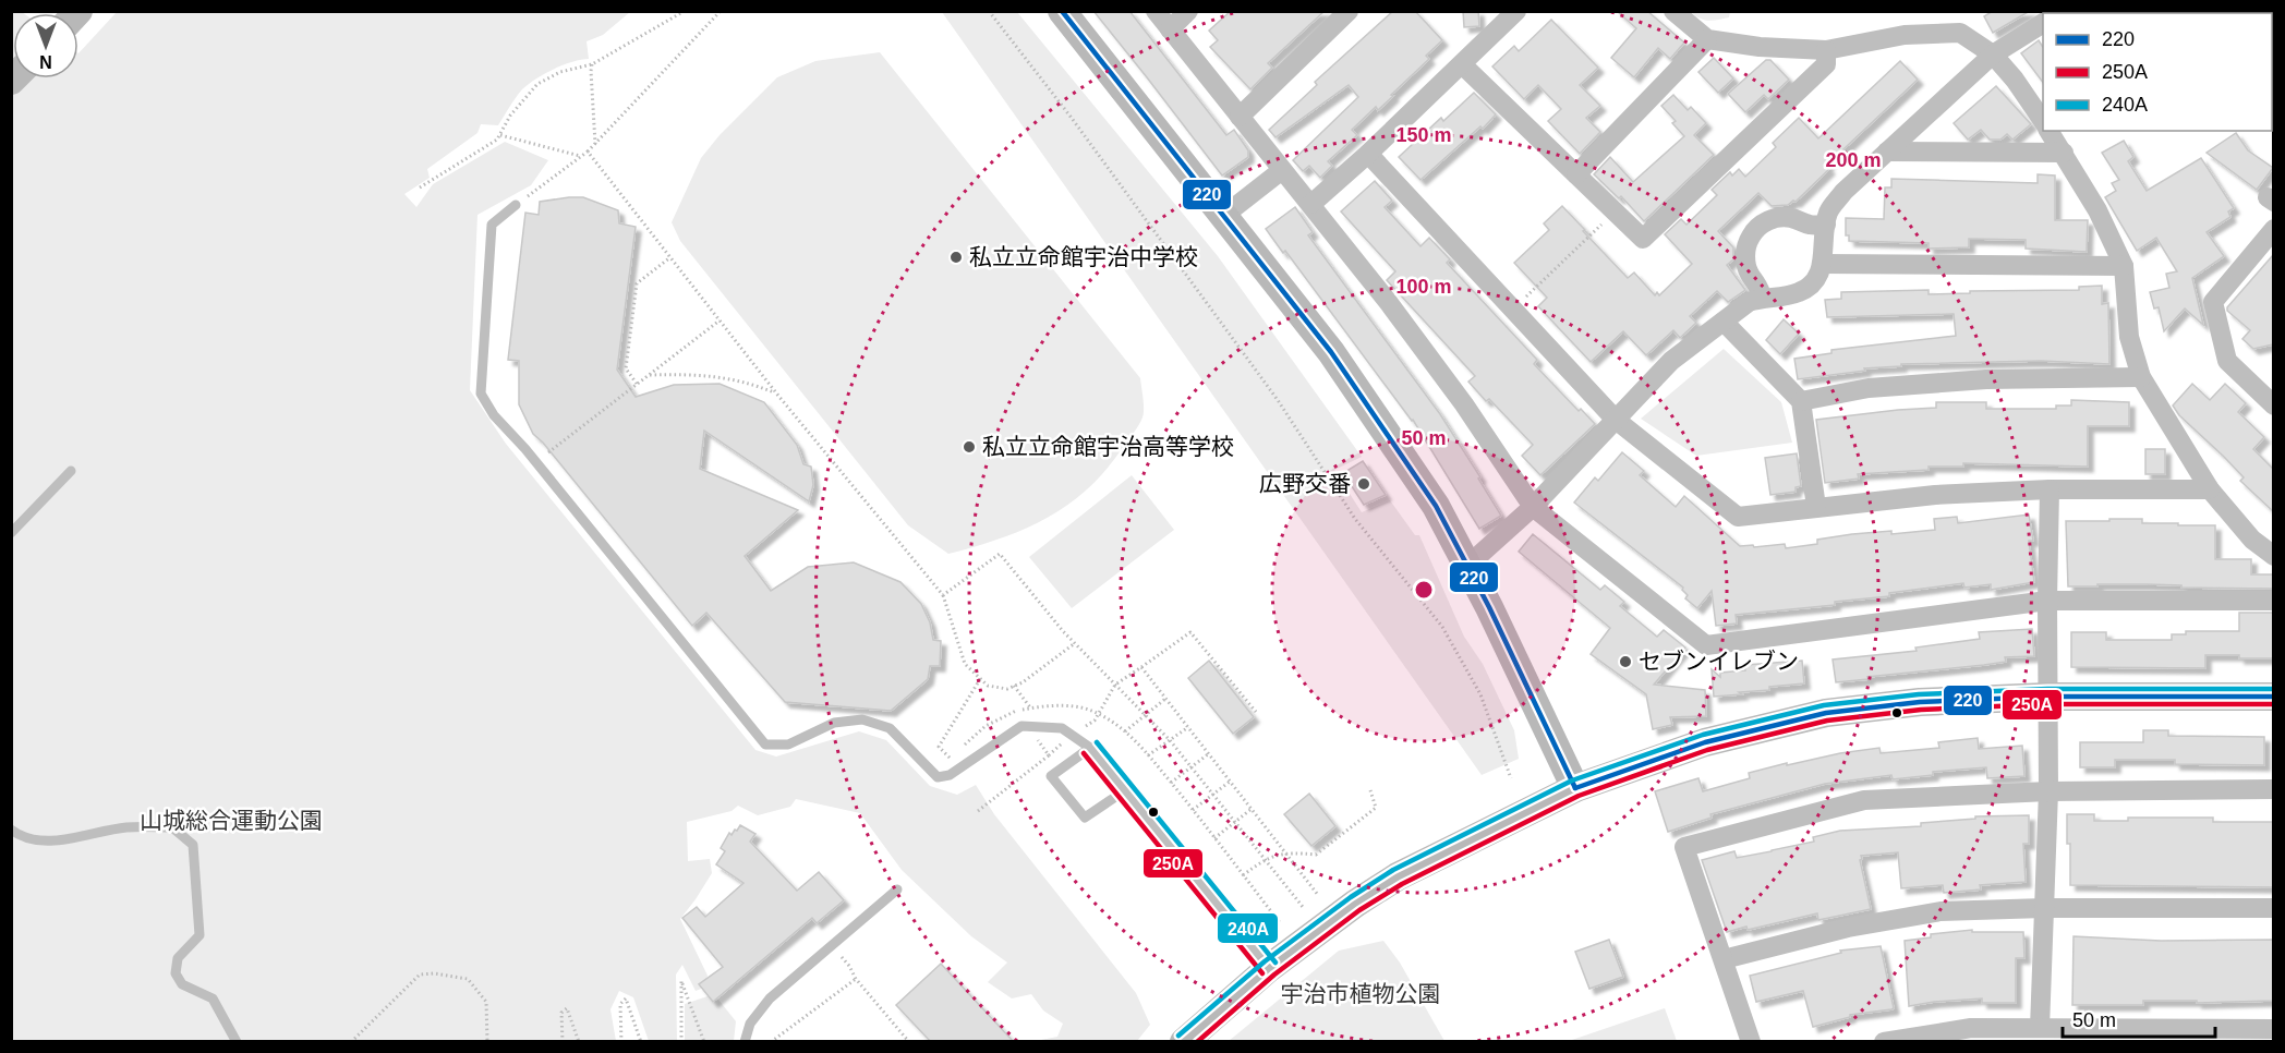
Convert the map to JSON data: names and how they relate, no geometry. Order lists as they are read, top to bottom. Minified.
{"parks":["山城総合運動公園","宇治市植物公園"],"places":["私立立命館宇治中学校","私立立命館宇治高等学校","広野交番","セブンイレブン"],"lines":["transit line 220","transit line 240A","transit line 250A"],"legend":["220","250A","240A"],"scale_bar":"50 m","north":"bottom","rings":["150 m","200 m","100 m","50 m"]}
